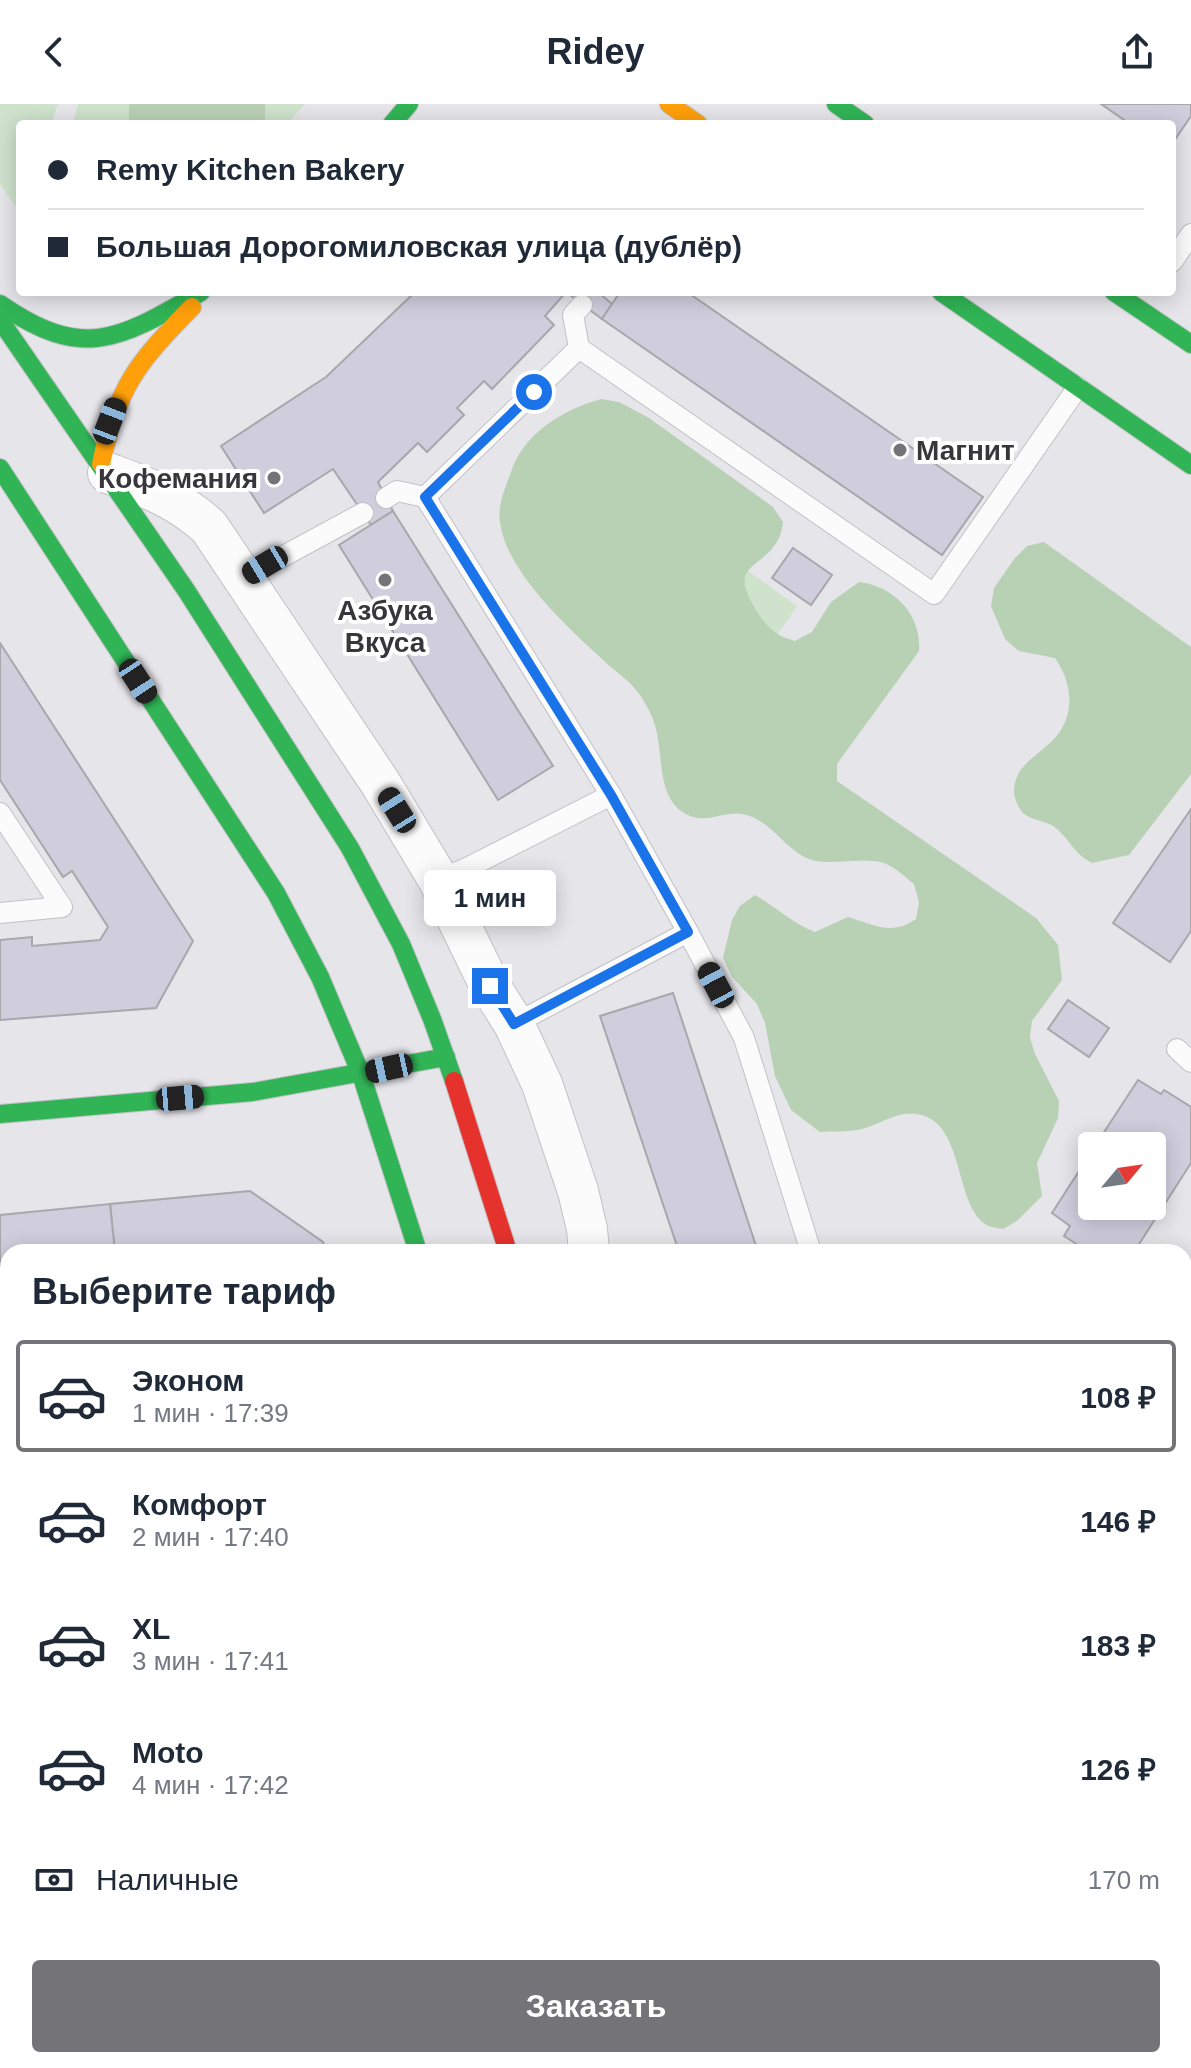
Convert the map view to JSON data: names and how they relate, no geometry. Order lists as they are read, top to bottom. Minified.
{"places":["Магнит","Кофемания","Азбука Вкуса"],"north":"top right","page":{"header":"Ridey","banner":["Remy Kitchen Bakery","Большая Дорогомиловская улица (дублёр)"],"bubble":"1 мин","heading":"Выберите тариф","list":[{"name":"Эконом","note":"1 мин · 17:39","value":"108 ₽"},{"name":"Комфорт","note":"2 мин · 17:40","value":"146 ₽"},{"name":"XL","note":"3 мин · 17:41","value":"183 ₽"},{"name":"Moto","note":"4 мин · 17:42","value":"126 ₽"}],"pay":["Наличные","170 m"],"buttons":"Заказать"}}
